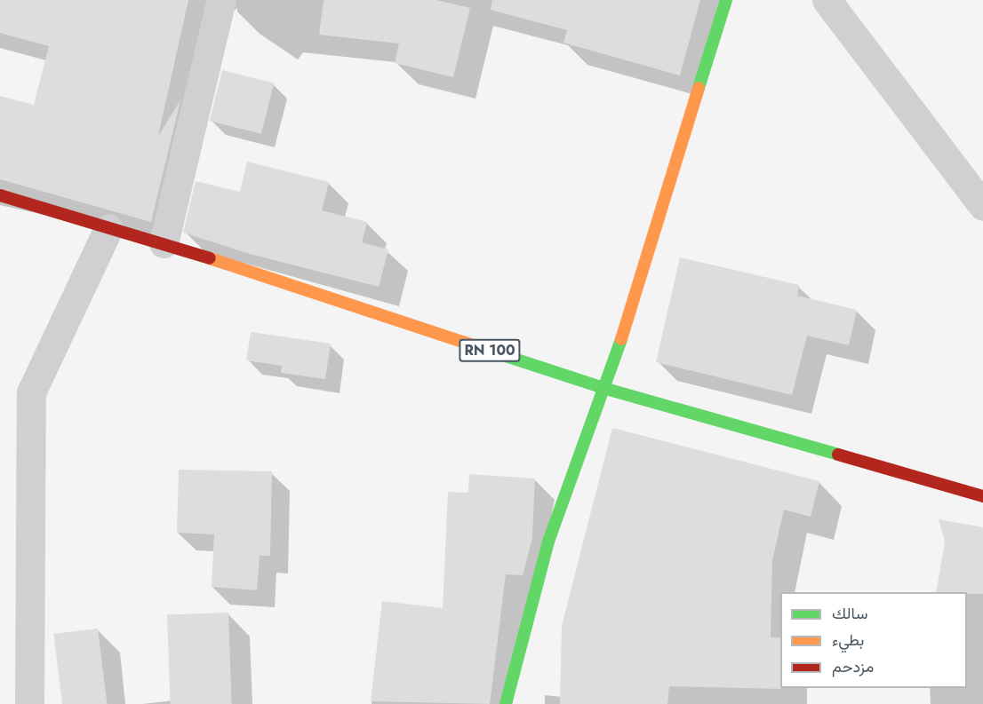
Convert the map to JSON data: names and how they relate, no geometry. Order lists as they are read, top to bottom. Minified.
{"streets":{"main road":["RN 100"]},"legend":["سالك","بطيء","مزدحم"]}
